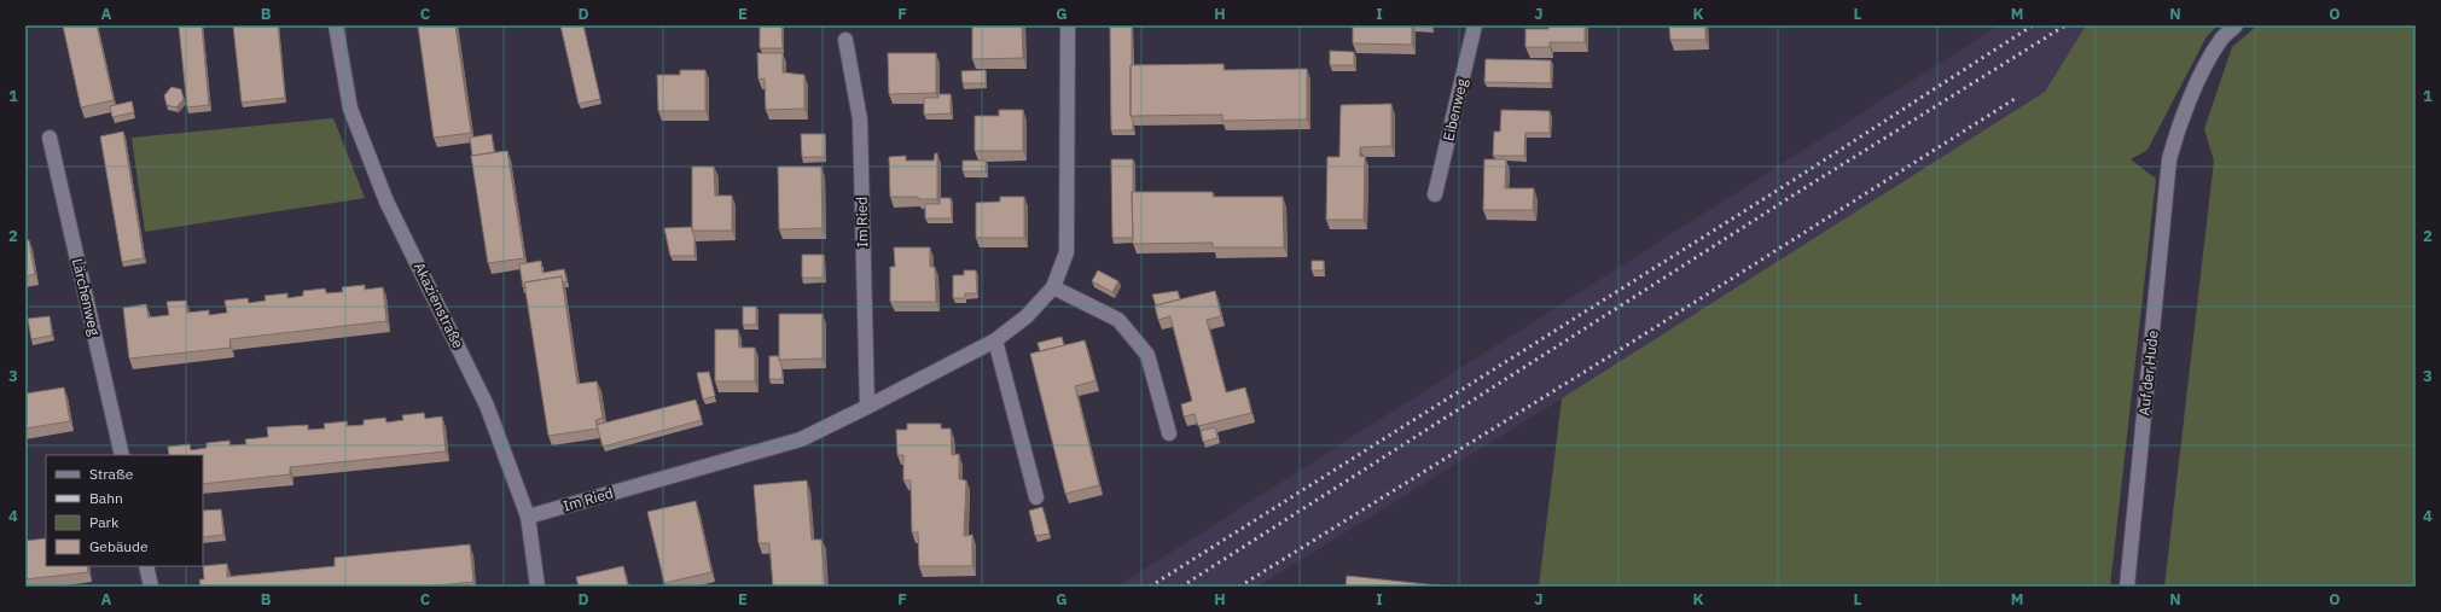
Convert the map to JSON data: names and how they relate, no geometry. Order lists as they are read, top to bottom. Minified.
{"streets":{"street":["Eibenweg","Im Ried","Lärchenweg","Akazienstraße","Auf der Hude"]},"crossings":[["Im Ried","Akazienstraße"]],"legend":["Straße","Bahn","Park","Gebäude"],"grid":{"columns":["A","B","C","D","E","F","G","H","I","J","K","L","M","N","O"],"rows":["1","2","3","4"]}}
